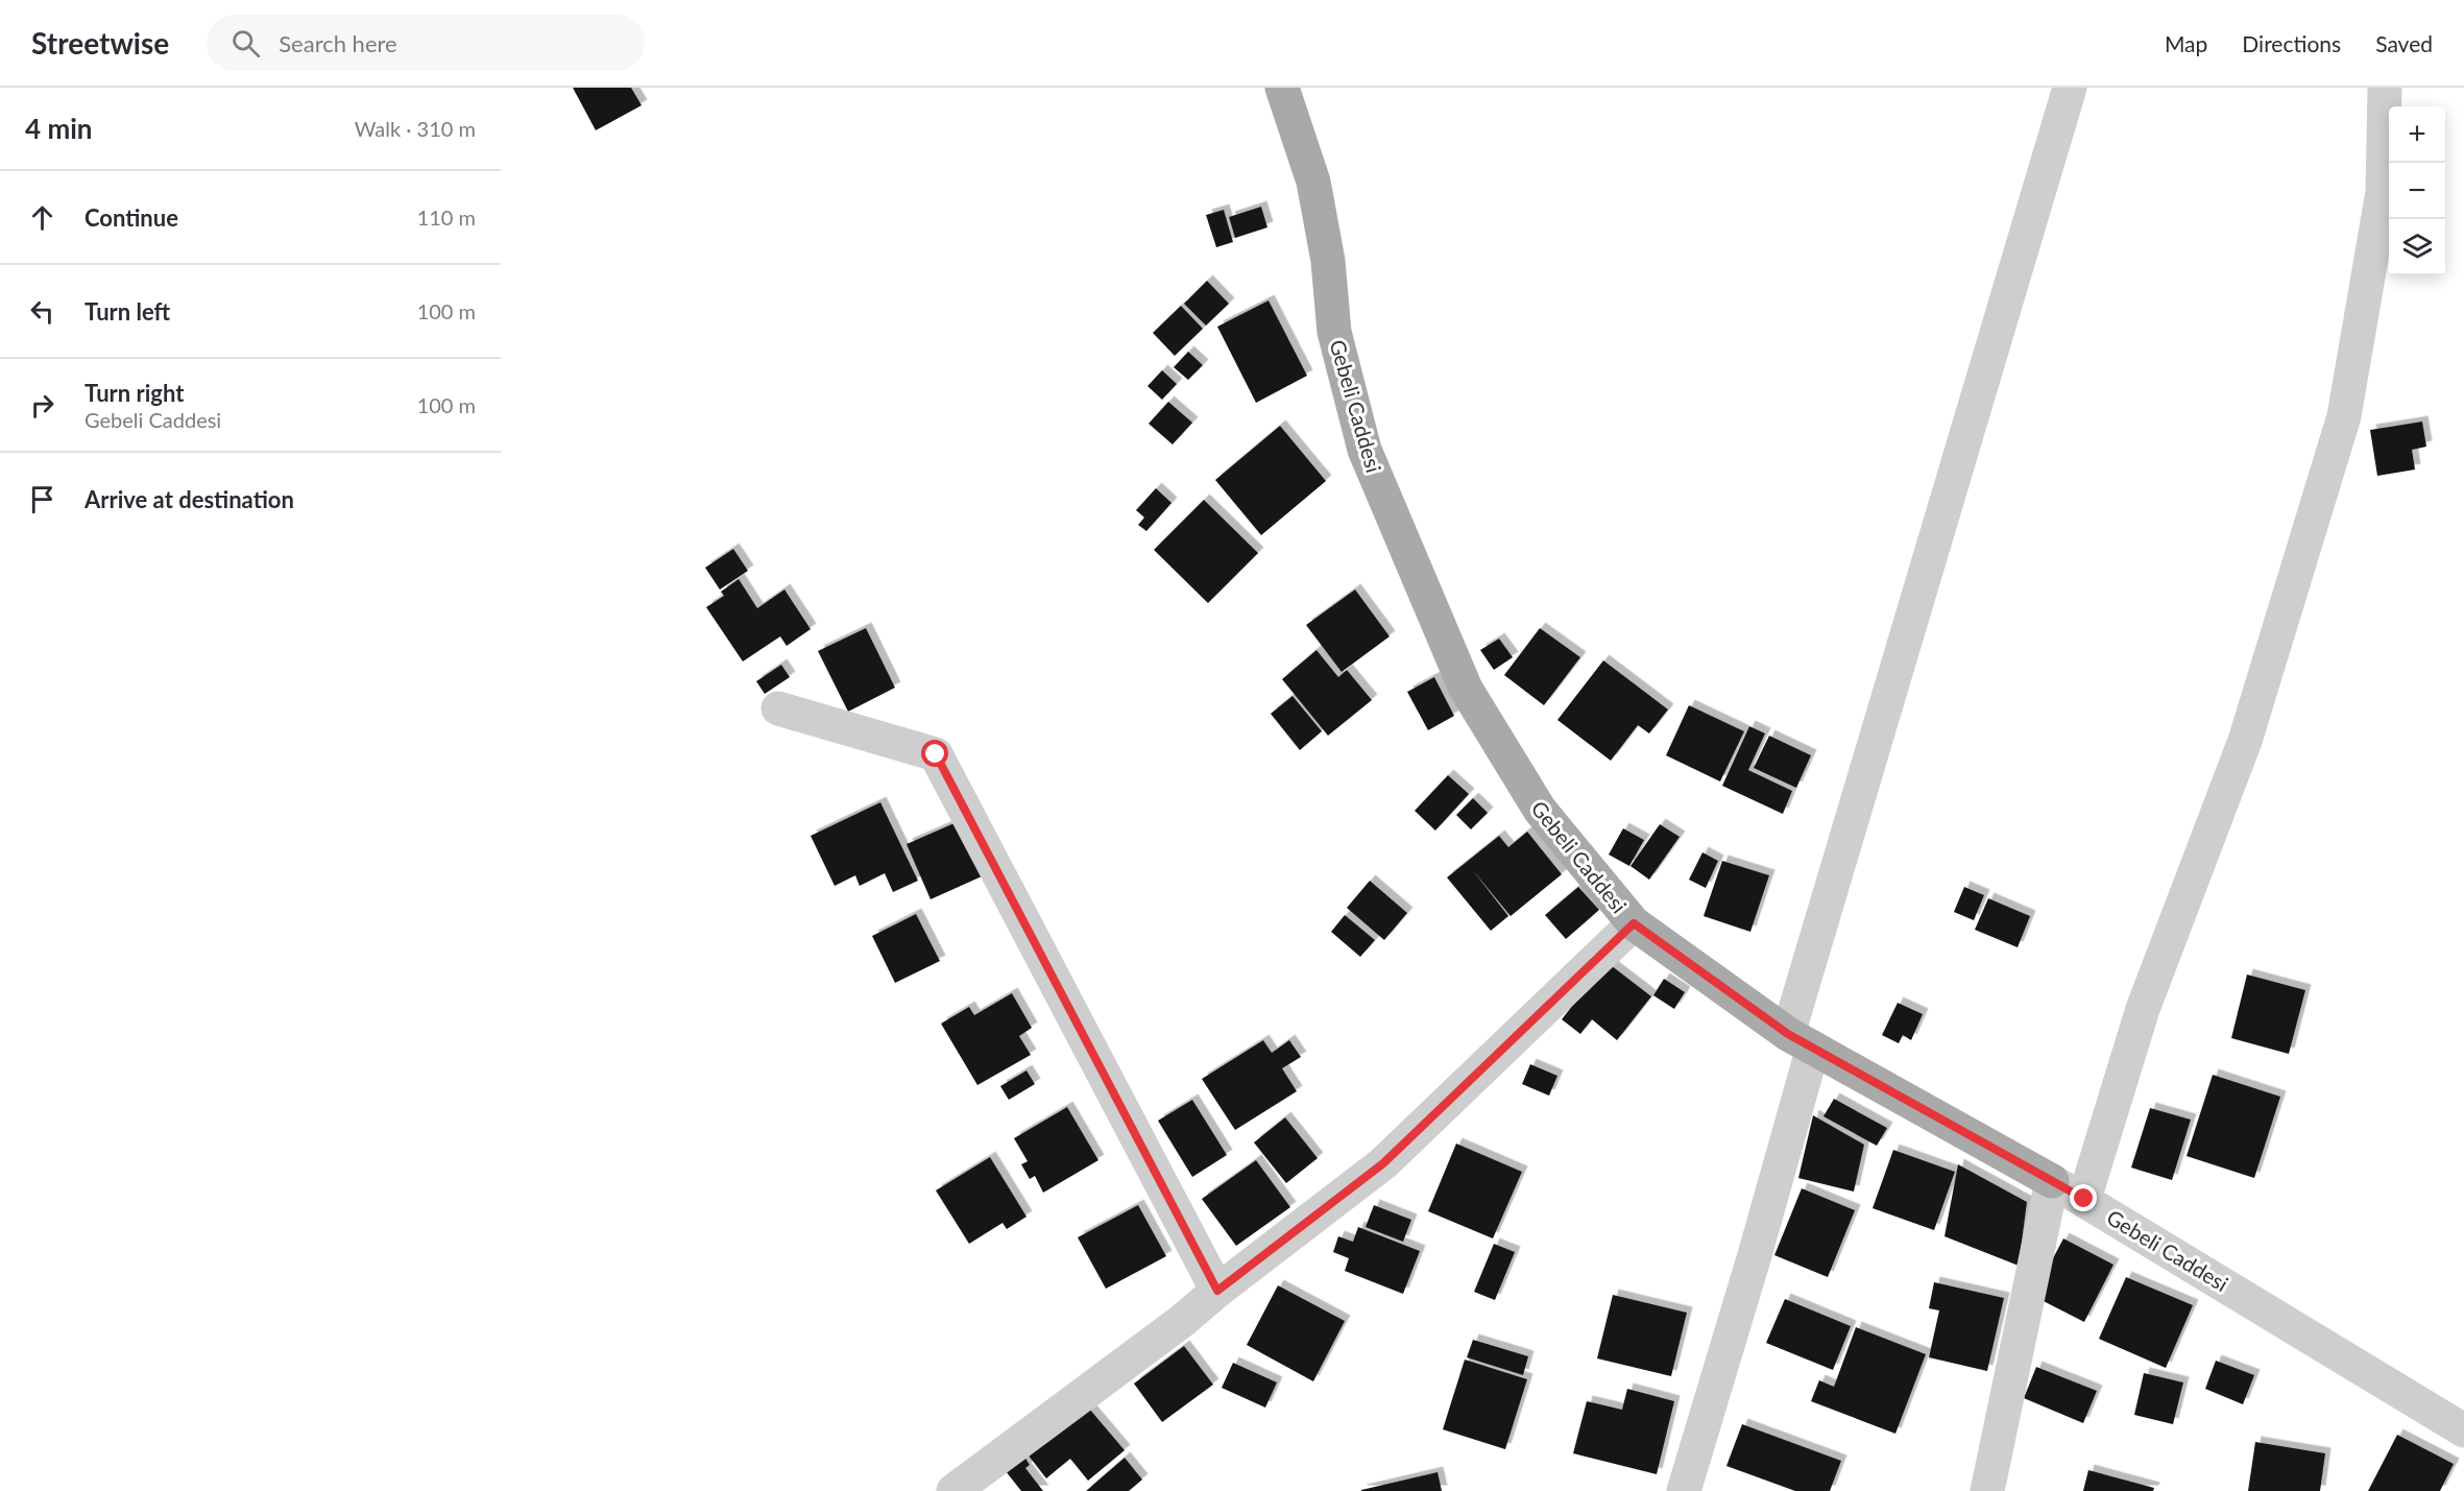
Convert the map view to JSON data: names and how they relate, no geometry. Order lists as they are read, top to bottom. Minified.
{"streets":{"main road":["Gebeli Caddesi"]},"page":{"header":"Streetwise","search":"Search here","nav":["Map","Directions","Saved"],"heading":["4 min","Walk · 310 m"],"map_buttons":["+","−"],"list":[["Continue","110 m"],["Turn left","100 m"],["Turn right","Gebeli Caddesi","100 m"],"Arrive at destination"]}}
